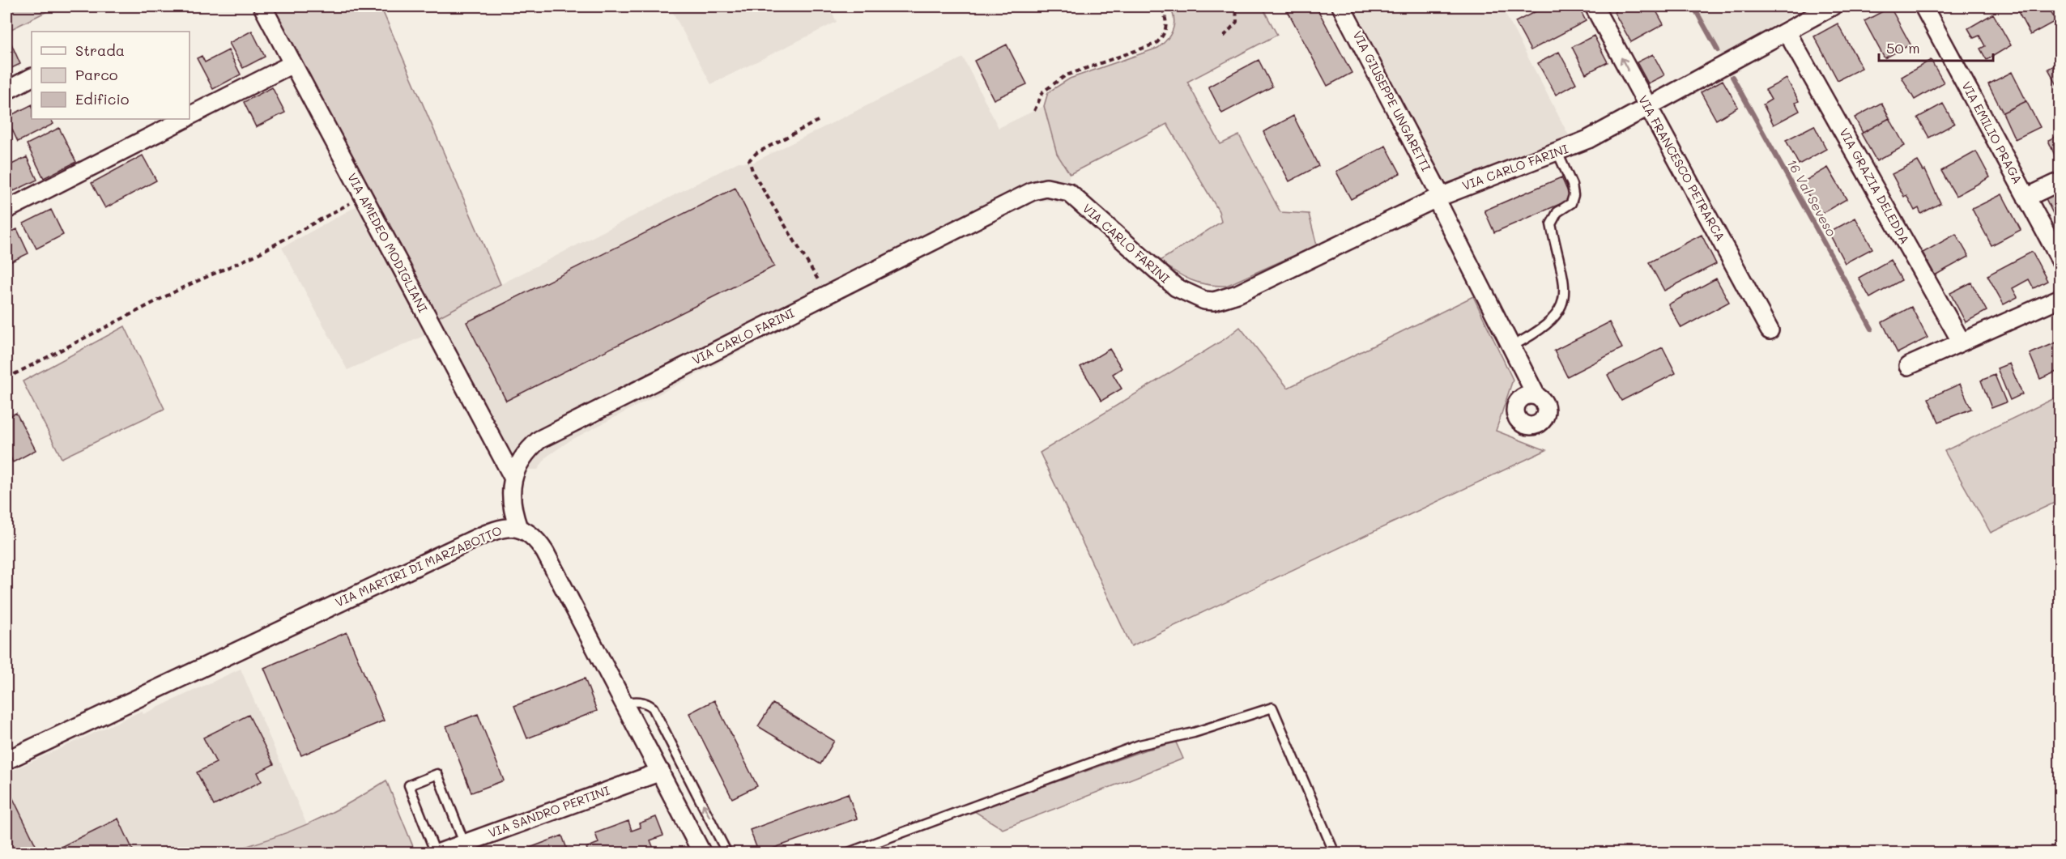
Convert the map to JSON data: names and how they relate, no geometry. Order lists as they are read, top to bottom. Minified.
{"streets":{"street":["VIA GIUSEPPE UNGARETTI","VIA EMILIO PRAGA","VIA CARLO FARINI","VIA FRANCESCO PETRARCA","VIA GRAZIA DELEDDA","VIA AMEDEO MODIGLIANI","VIA MARTIRI DI MARZABOTTO","VIA SANDRO PERTINI"]},"crossings":[["VIA GIUSEPPE UNGARETTI","VIA CARLO FARINI"],["VIA CARLO FARINI","VIA FRANCESCO PETRARCA"],["VIA CARLO FARINI","VIA GRAZIA DELEDDA"],["VIA CARLO FARINI","VIA AMEDEO MODIGLIANI"],["VIA CARLO FARINI","VIA MARTIRI DI MARZABOTTO"],["VIA MARTIRI DI MARZABOTTO","VIA SANDRO PERTINI"]],"water":["16 Val Seveso"],"legend":["Strada","Parco","Edificio"],"scale_bar":"50 m"}
